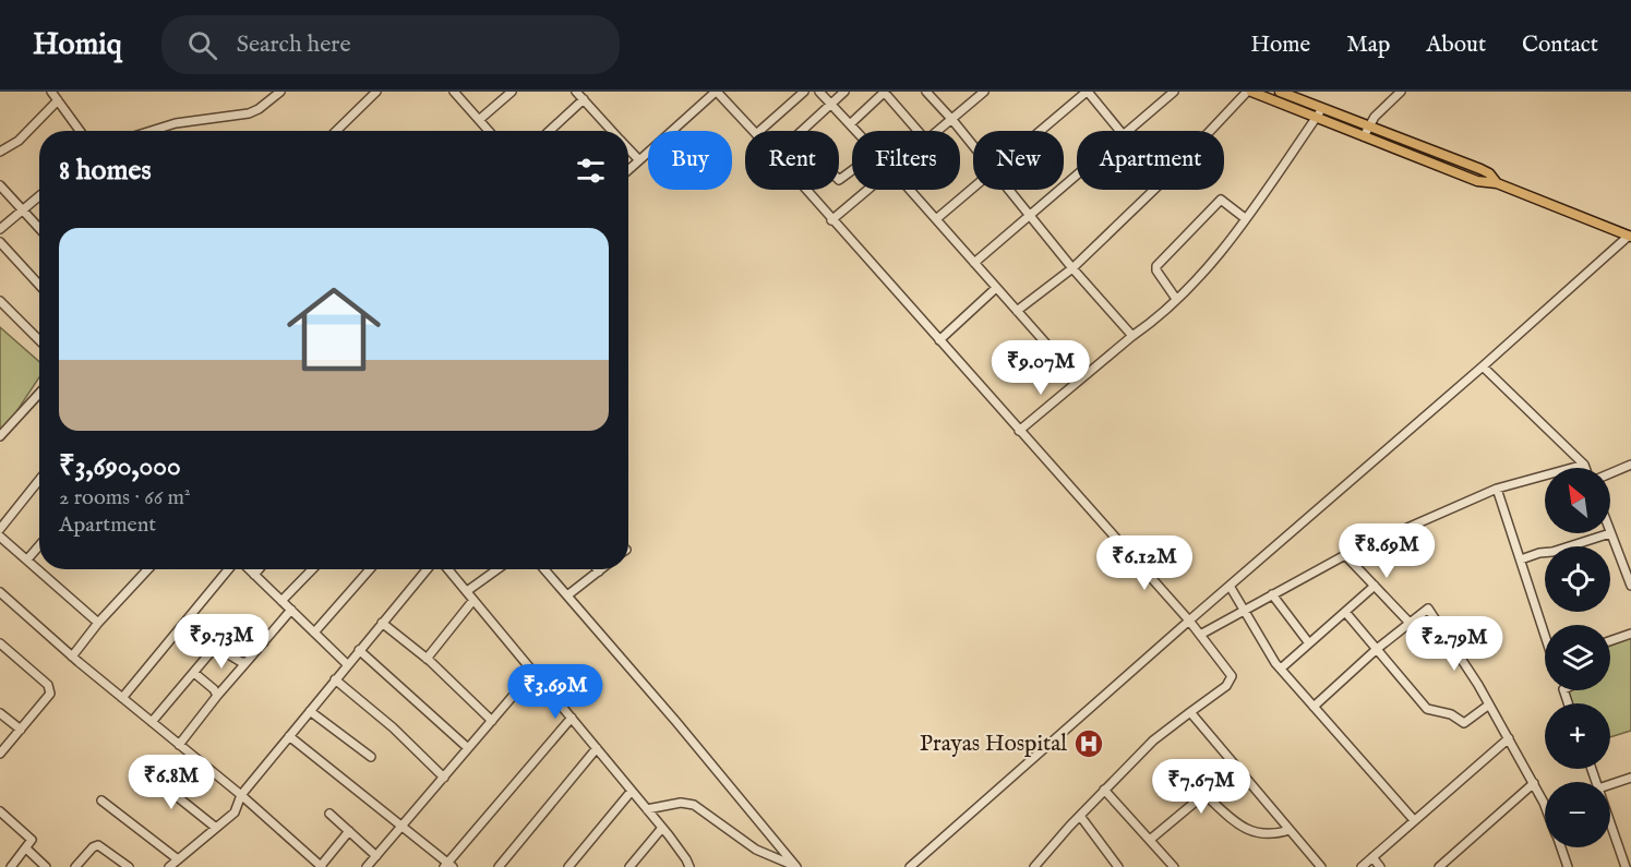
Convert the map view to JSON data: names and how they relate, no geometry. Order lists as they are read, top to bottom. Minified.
{"places":{"hospital":["Prayas Hospital"]},"north":"top left","page":{"header":"Homiq","search":"Search here","nav":["Home","Map","About","Contact"],"chip":["Buy","Rent","Filters","New","Apartment"],"heading":"8 homes","list":[{"name":"₹3,690,000","note":"2 rooms · 66 m² · Apartment"}],"price":["₹9.07M","₹8.69M","₹6.12M","₹9.73M","₹2.79M","₹3.69M","₹6.8M","₹7.67M"],"map_buttons":["+","−"]}}
